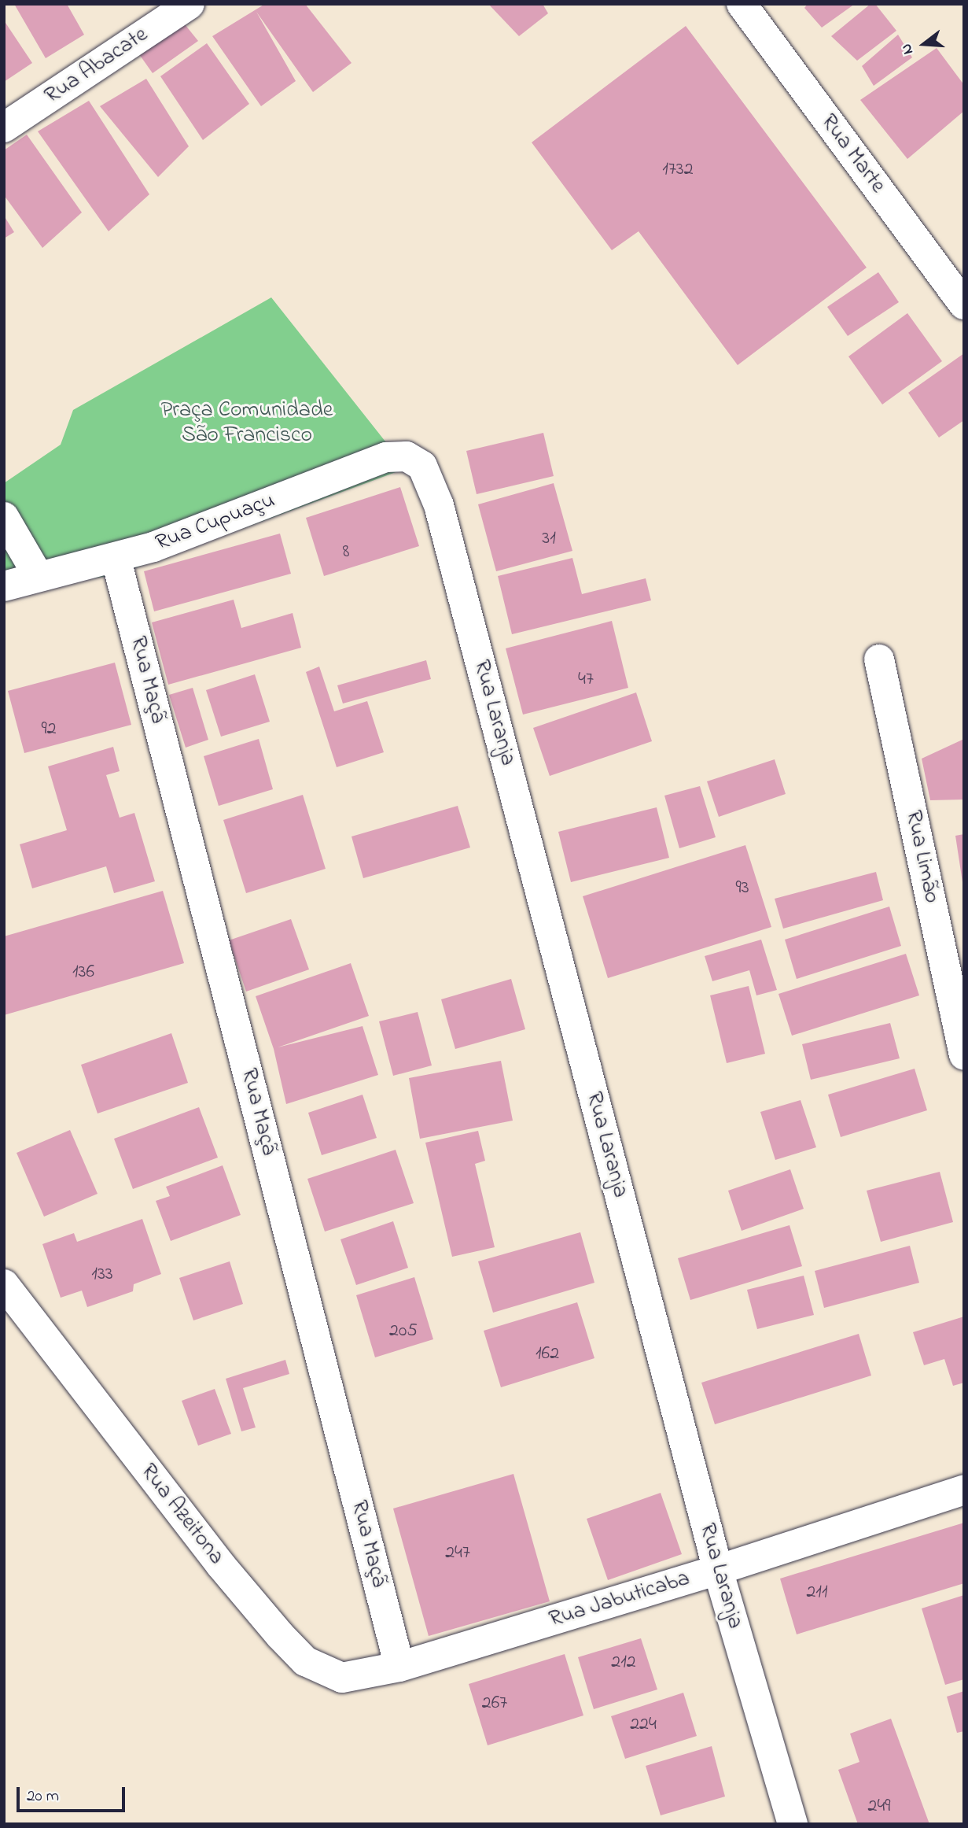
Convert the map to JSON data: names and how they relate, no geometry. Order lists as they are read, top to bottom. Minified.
{"streets":{"street":["Rua Abacate","Rua Marte","Rua Cupuaçu","Rua Maçã","Rua Laranja","Rua Limão","Rua Azeitona","Rua Jabuticaba"]},"crossings":[["Rua Cupuaçu","Rua Maçã"],["Rua Cupuaçu","Rua Laranja"],["Rua Maçã","Rua Azeitona"],["Rua Maçã","Rua Jabuticaba"],["Rua Laranja","Rua Jabuticaba"],["Rua Azeitona","Rua Jabuticaba"]],"parks":["Praça Comunidade São Francisco"],"house_numbers":["1732","31","8","47","92","93","136","133","205","162","247","211","212","267","224","249"],"scale_bar":"20 m","north":"left"}
